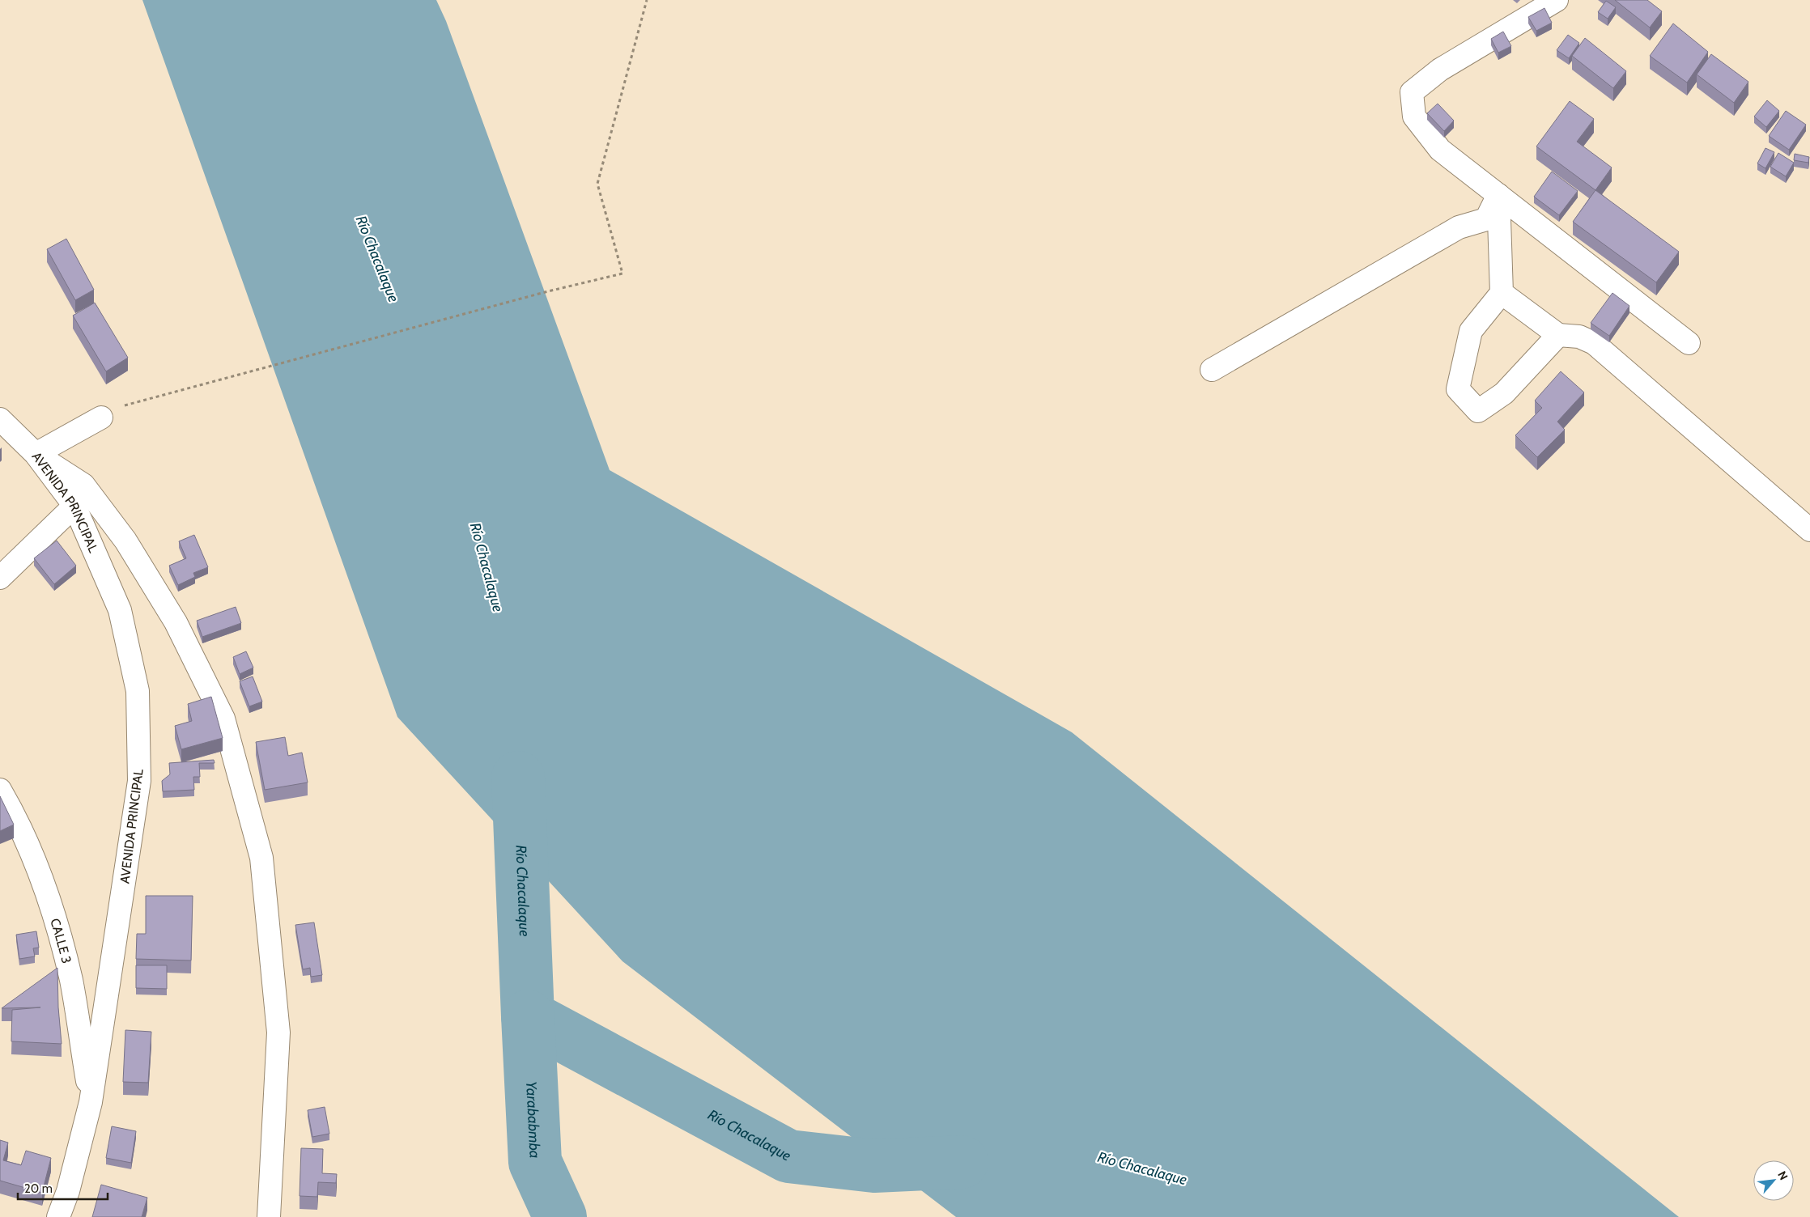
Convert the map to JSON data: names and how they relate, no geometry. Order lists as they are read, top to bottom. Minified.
{"streets":{"street":["AVENIDA PRINCIPAL","CALLE 3"]},"crossings":[["AVENIDA PRINCIPAL","CALLE 3"]],"water":["Río Chacalaque","Yarababmba"],"scale_bar":"20 m","north":"top right"}
